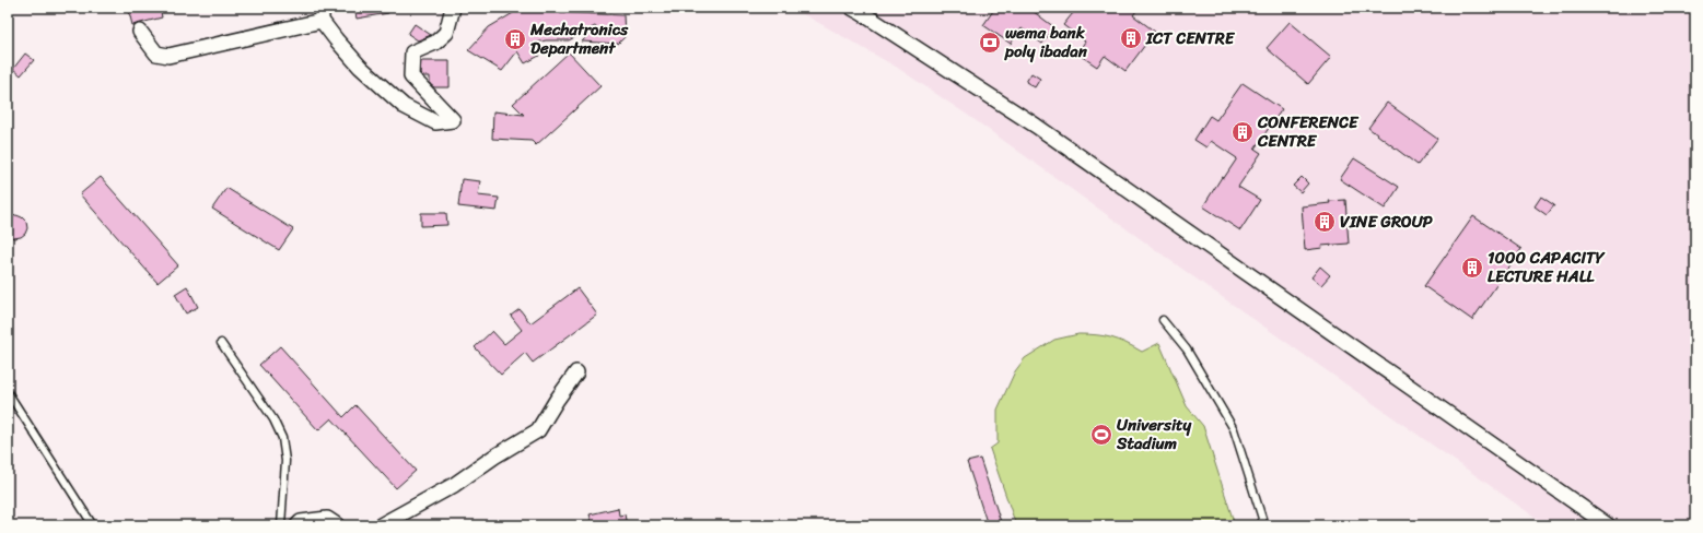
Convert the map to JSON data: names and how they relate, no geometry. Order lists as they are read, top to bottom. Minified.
{"places":{"building":["ICT CENTRE","Mechatronics Department","CONFERENCE CENTRE","VINE GROUP","1000 CAPACITY LECTURE HALL"],"bank":["wema bank poly ibadan"],"sports":["University Stadium"]}}
